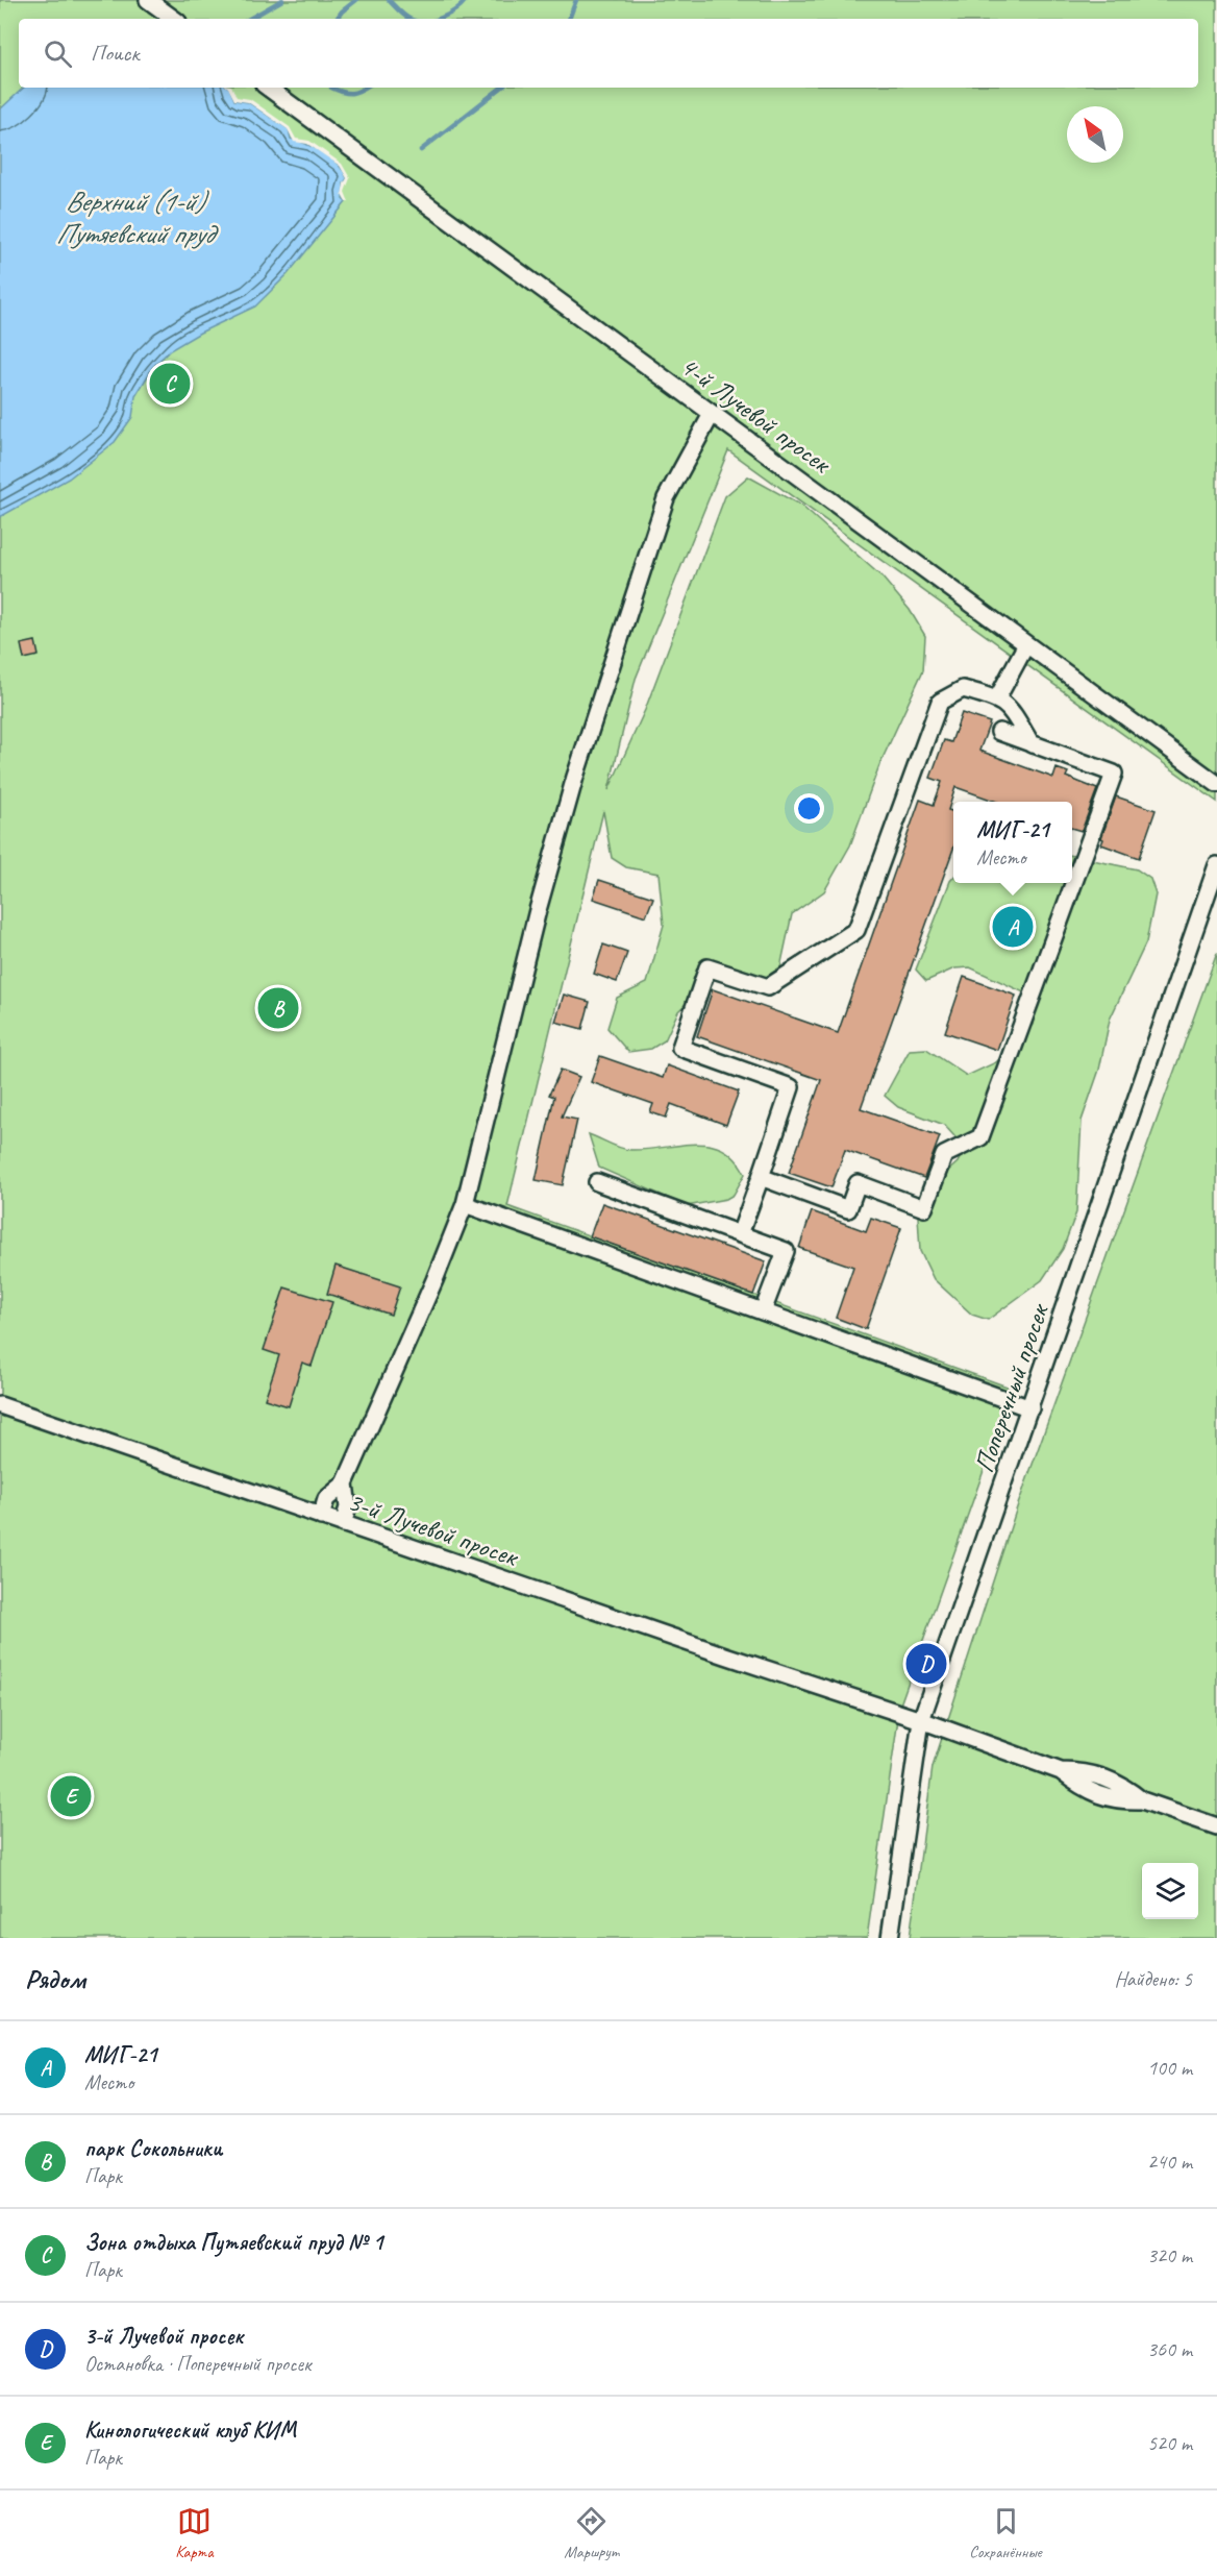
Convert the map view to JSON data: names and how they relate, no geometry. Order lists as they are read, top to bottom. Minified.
{"streets":{"street":["4-й Лучевой просек","Поперечный просек","3-й Лучевой просек"]},"crossings":[["Поперечный просек","3-й Лучевой просек"]],"water":["Верхний (1-й) Путяевский пруд"],"north":"top left","page":{"search":"Поиск","pins":["C","A","B","D","E"],"popup":["МИГ-21","Место"],"heading":["Рядом","Найдено: 5"],"list":[{"mark":"A","name":"МИГ-21","note":"Место","value":"100 m"},{"mark":"B","name":"парк Сокольники","note":"Парк","value":"240 m"},{"mark":"C","name":"Зона отдыха Путяевский пруд № 1","note":"Парк","value":"320 m"},{"mark":"D","name":"3-й Лучевой просек","note":"Остановка · Поперечный просек","value":"360 m"},{"mark":"E","name":"Кинологический клуб КИМ","note":"Парк","value":"520 m"}],"nav":["Карта","Маршрут","Сохранённые"]}}
